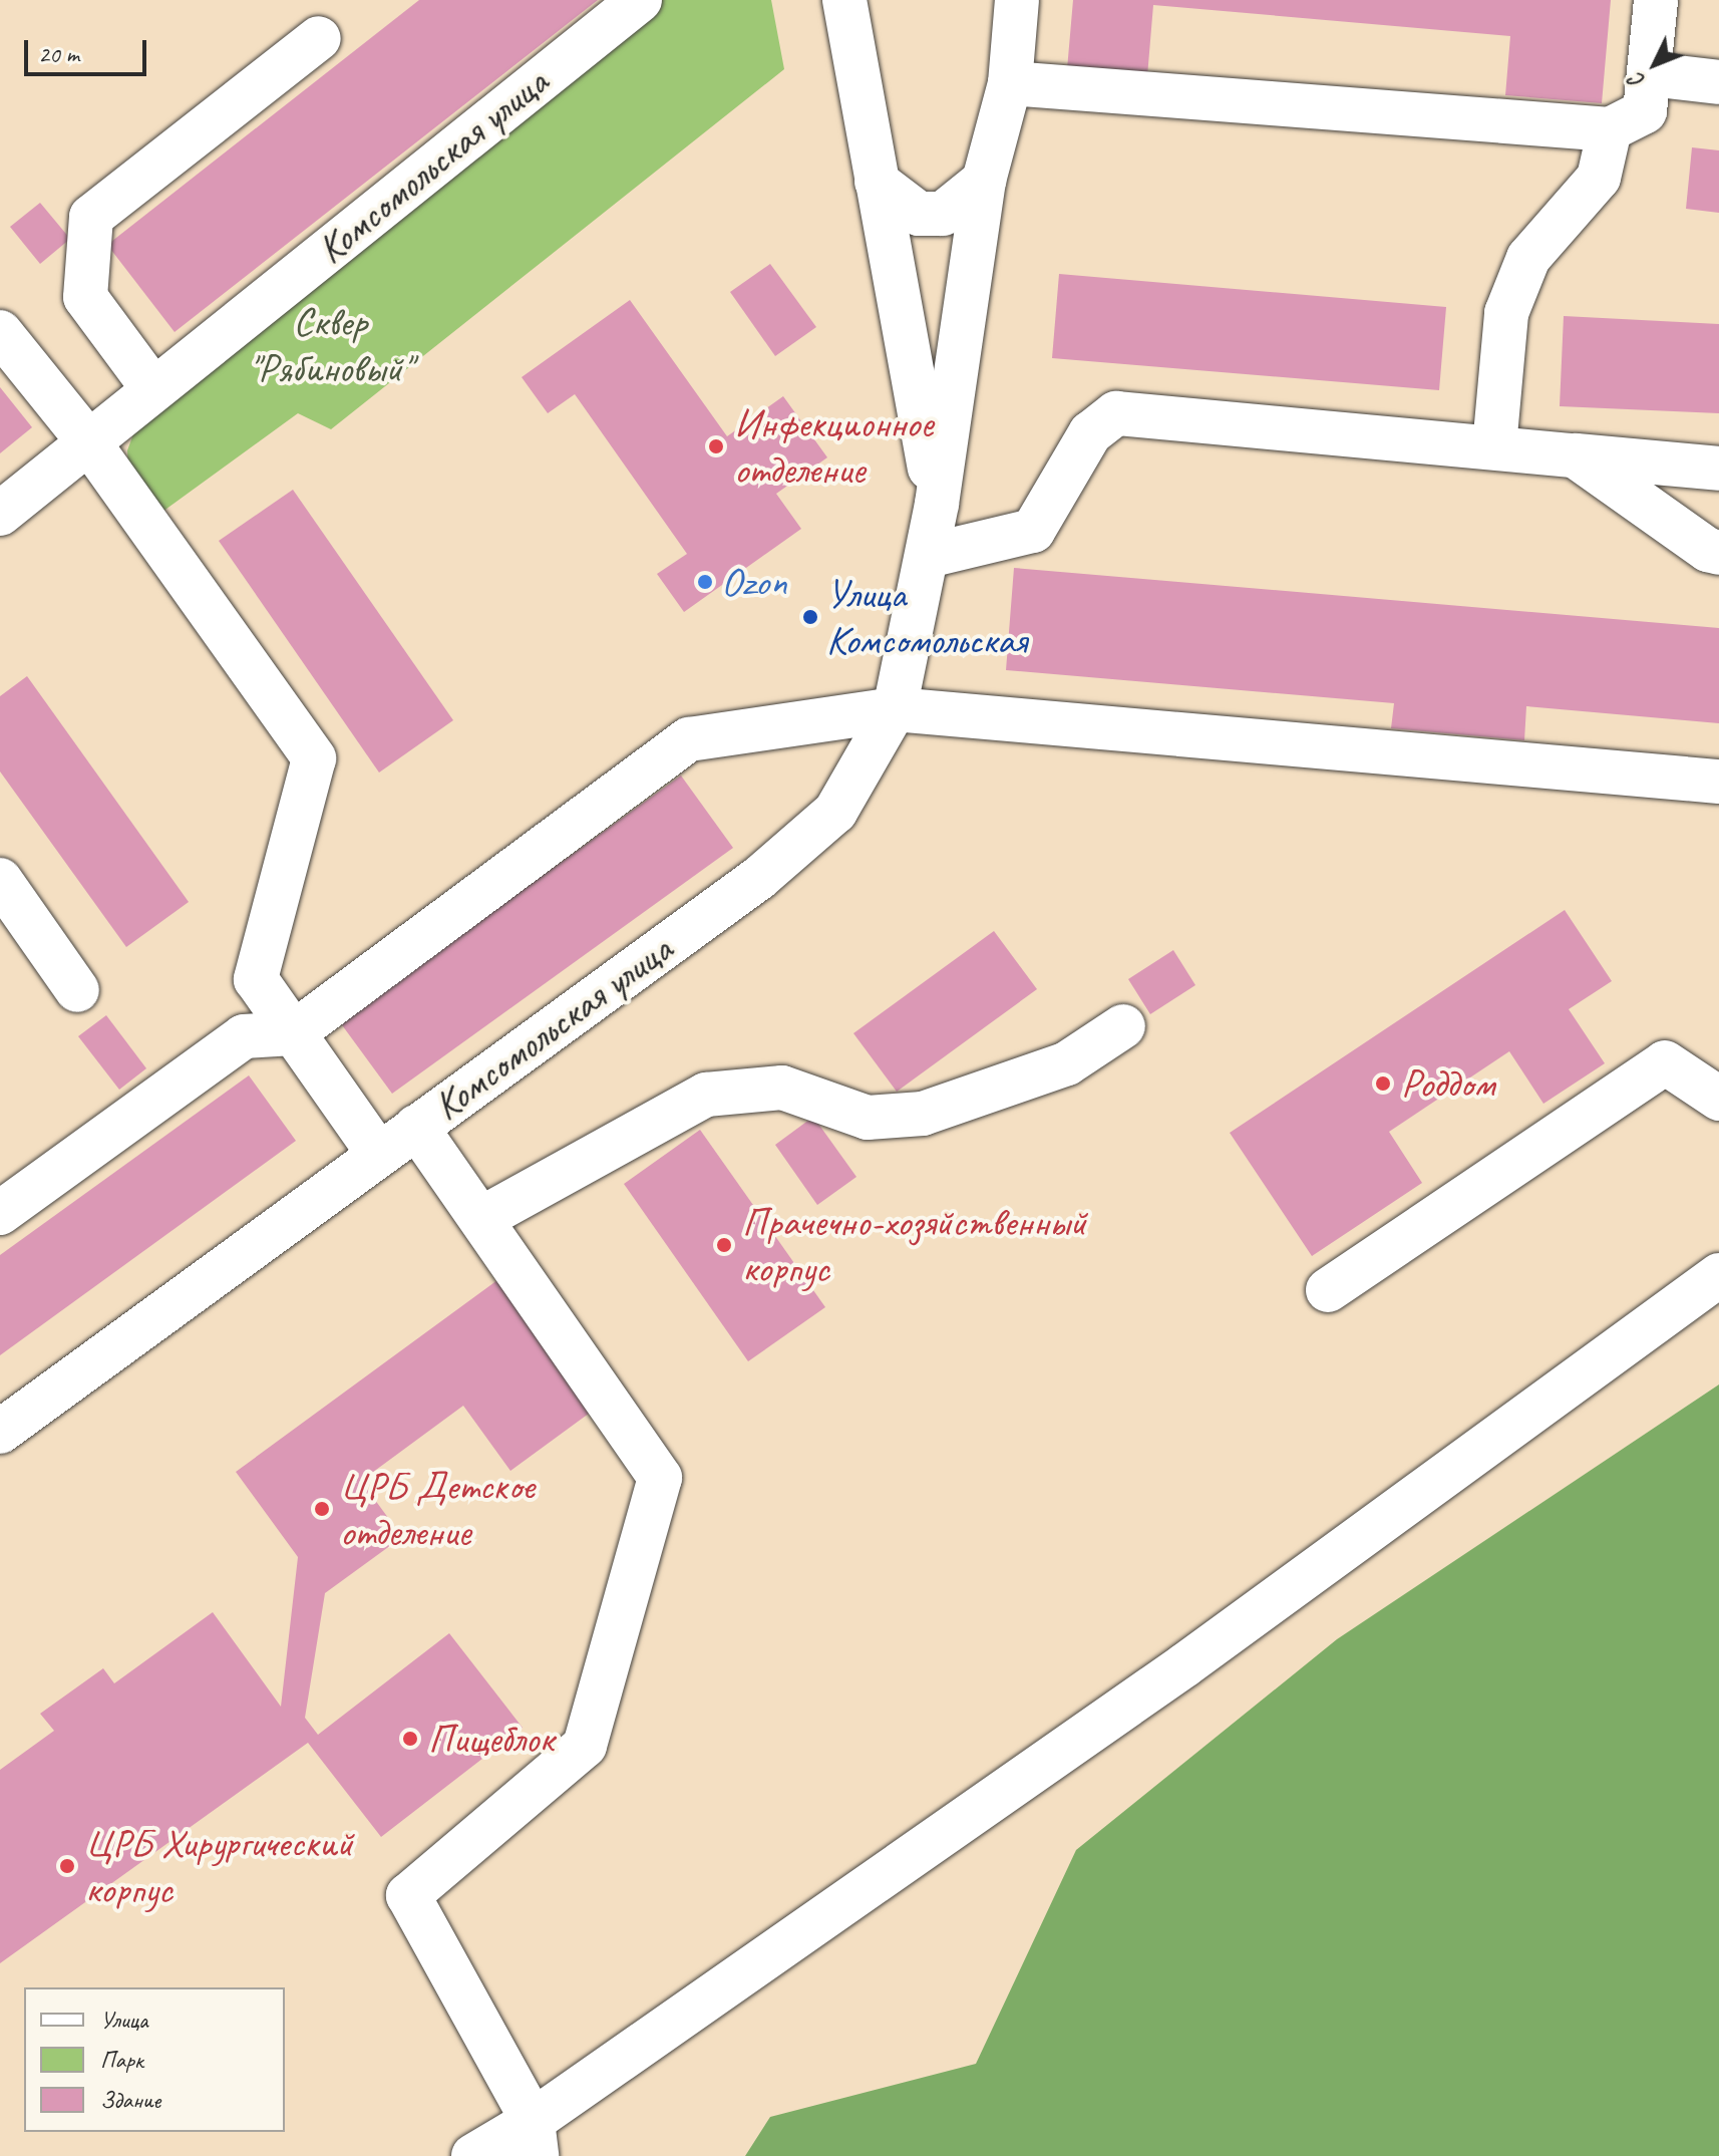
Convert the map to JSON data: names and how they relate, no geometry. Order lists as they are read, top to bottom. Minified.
{"streets":{"street":["Комсомольская улица"]},"parks":["Сквер \"Рябиновый\""],"places":["Инфекционное отделение","Ozon","Улица Комсомольская","Роддом","Прачечно-хозяйственный корпус","ЦРБ Детское отделение","Пищеблок","ЦРБ Хирургический корпус"],"legend":["Улица","Парк","Здание"],"scale_bar":"20 m","north":"bottom left"}
